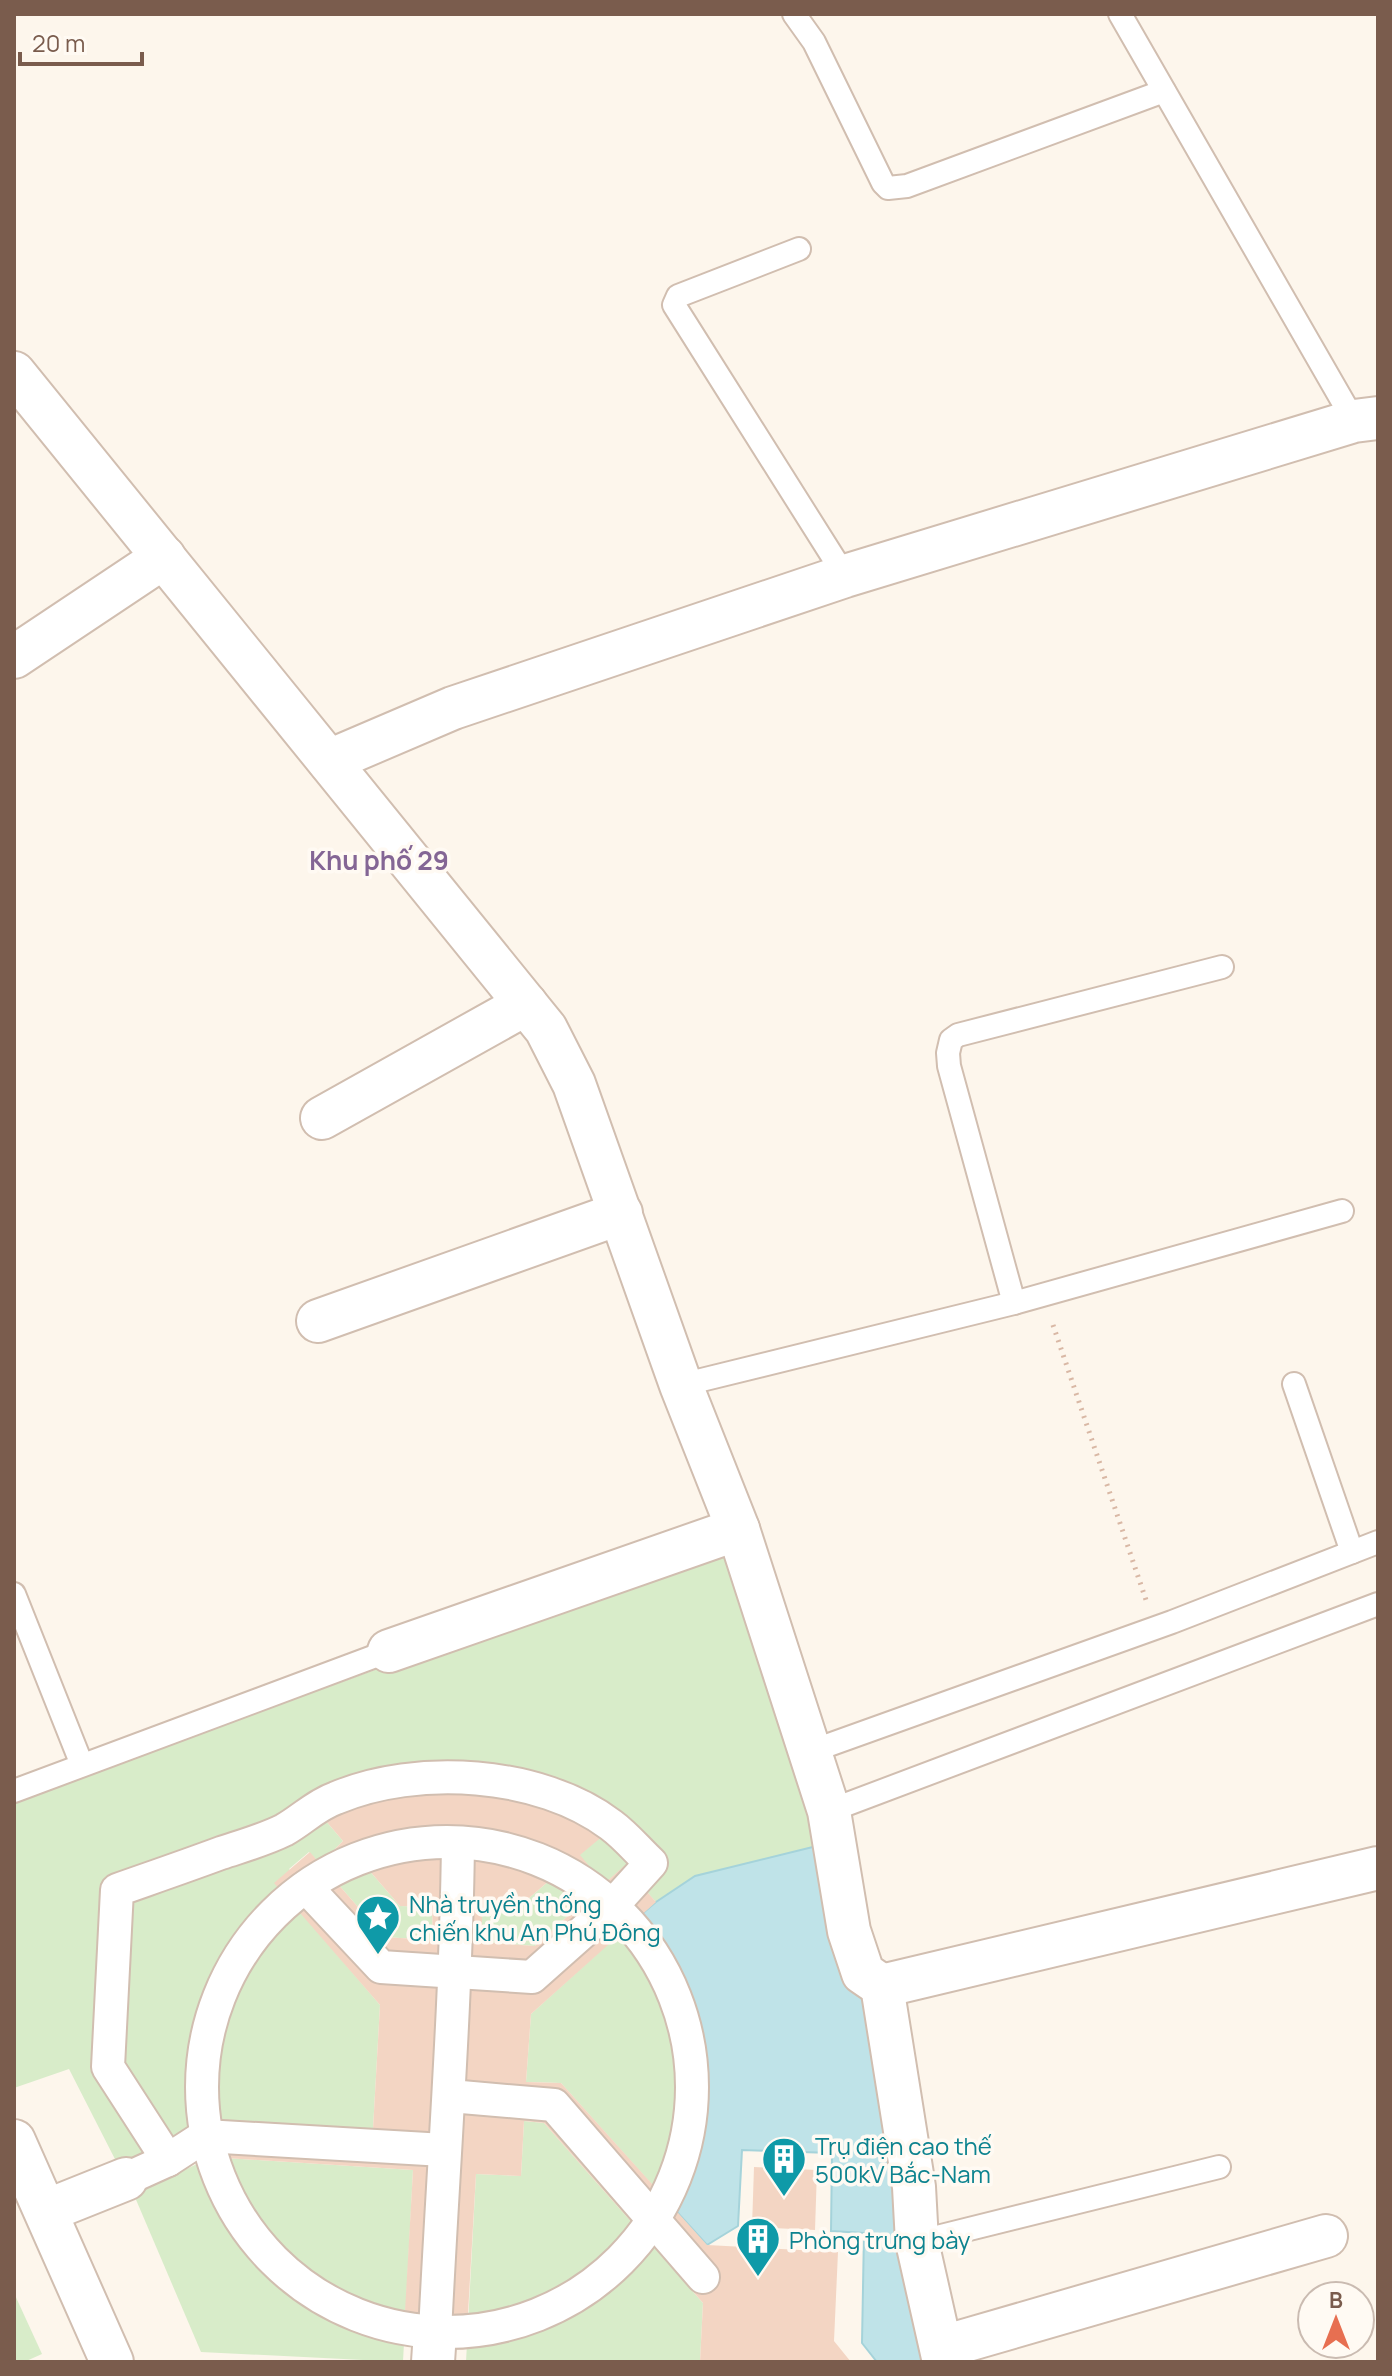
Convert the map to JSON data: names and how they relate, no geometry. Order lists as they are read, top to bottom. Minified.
{"districts":["Khu phố 29"],"places":{"place":["Nhà truyền thống chiến khu An Phú Đông"],"building":["Trụ điện cao thế 500kV Bắc-Nam","Phòng trưng bày"]},"scale_bar":"20 m","north":"top"}
